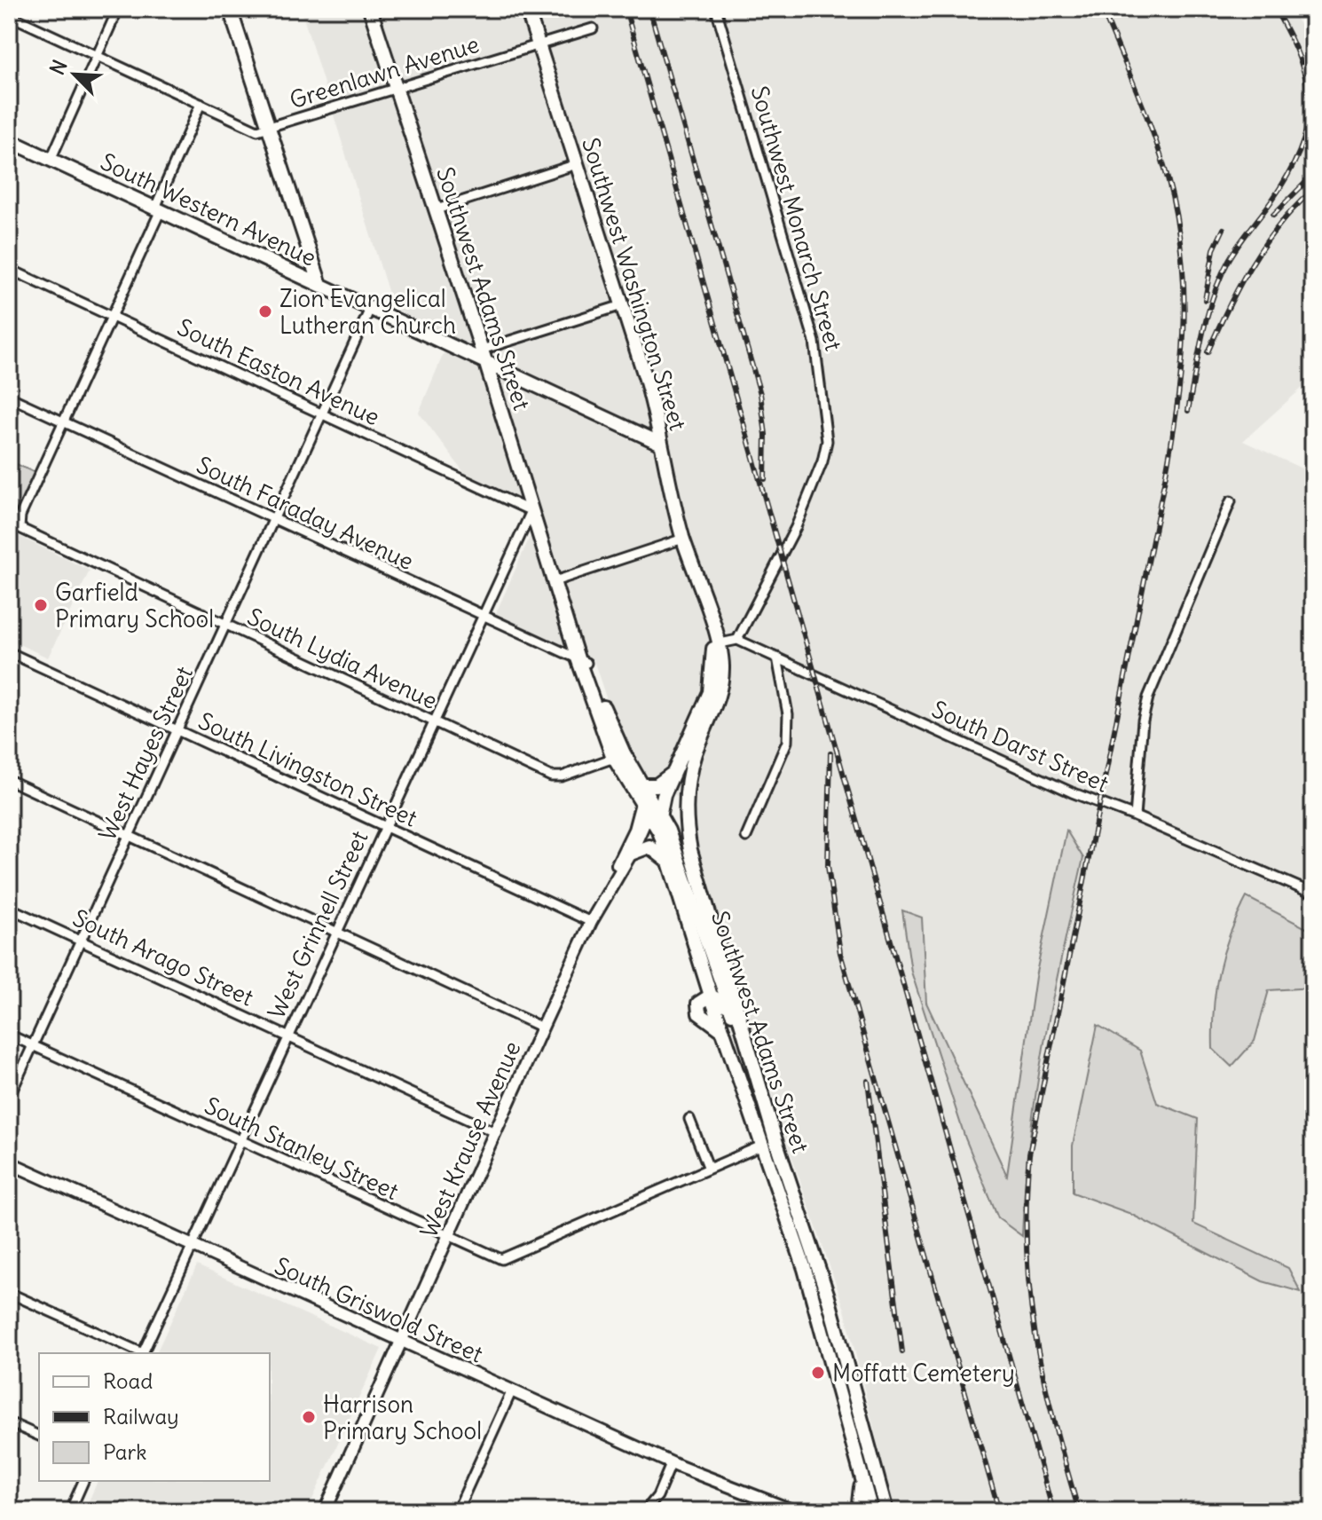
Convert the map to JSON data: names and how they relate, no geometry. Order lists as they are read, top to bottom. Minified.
{"streets":{"main road":["South Western Avenue","Southwest Washington Street","Southwest Adams Street"],"street":["Greenlawn Avenue","Southwest Monarch Street","South Easton Avenue","South Faraday Avenue","South Lydia Avenue","South Darst Street","West Hayes Street","South Livingston Street","West Grinnell Street","South Arago Street","West Krause Avenue","South Stanley Street","South Griswold Street"]},"crossings":[["Greenlawn Avenue","Southwest Washington Street"],["Greenlawn Avenue","Southwest Adams Street"],["South Western Avenue","Southwest Washington Street"],["South Western Avenue","Southwest Adams Street"],["South Western Avenue","West Hayes Street"],["Southwest Monarch Street","South Darst Street"],["Southwest Washington Street","Southwest Adams Street"],["Southwest Washington Street","West Krause Avenue"],["Southwest Adams Street","South Easton Avenue"],["Southwest Adams Street","South Faraday Avenue"],["Southwest Adams Street","South Lydia Avenue"],["Southwest Adams Street","West Grinnell Street"],["Southwest Adams Street","West Krause Avenue"],["Southwest Adams Street","South Stanley Street"],["South Easton Avenue","West Hayes Street"],["South Easton Avenue","West Grinnell Street"],["South Faraday Avenue","South Lydia Avenue"],["South Faraday Avenue","West Hayes Street"],["South Faraday Avenue","West Grinnell Street"],["South Lydia Avenue","West Hayes Street"],["South Lydia Avenue","West Grinnell Street"],["West Hayes Street","South Livingston Street"],["West Hayes Street","South Arago Street"],["West Hayes Street","South Stanley Street"],["South Livingston Street","West Grinnell Street"],["South Livingston Street","West Krause Avenue"],["West Grinnell Street","South Arago Street"],["West Grinnell Street","South Stanley Street"],["West Grinnell Street","South Griswold Street"],["South Arago Street","West Krause Avenue"],["West Krause Avenue","South Stanley Street"],["West Krause Avenue","South Griswold Street"]],"places":["Zion Evangelical Lutheran Church","Garfield Primary School","Moffatt Cemetery","Harrison Primary School"],"legend":["Road","Railway","Park"],"north":"top left"}
